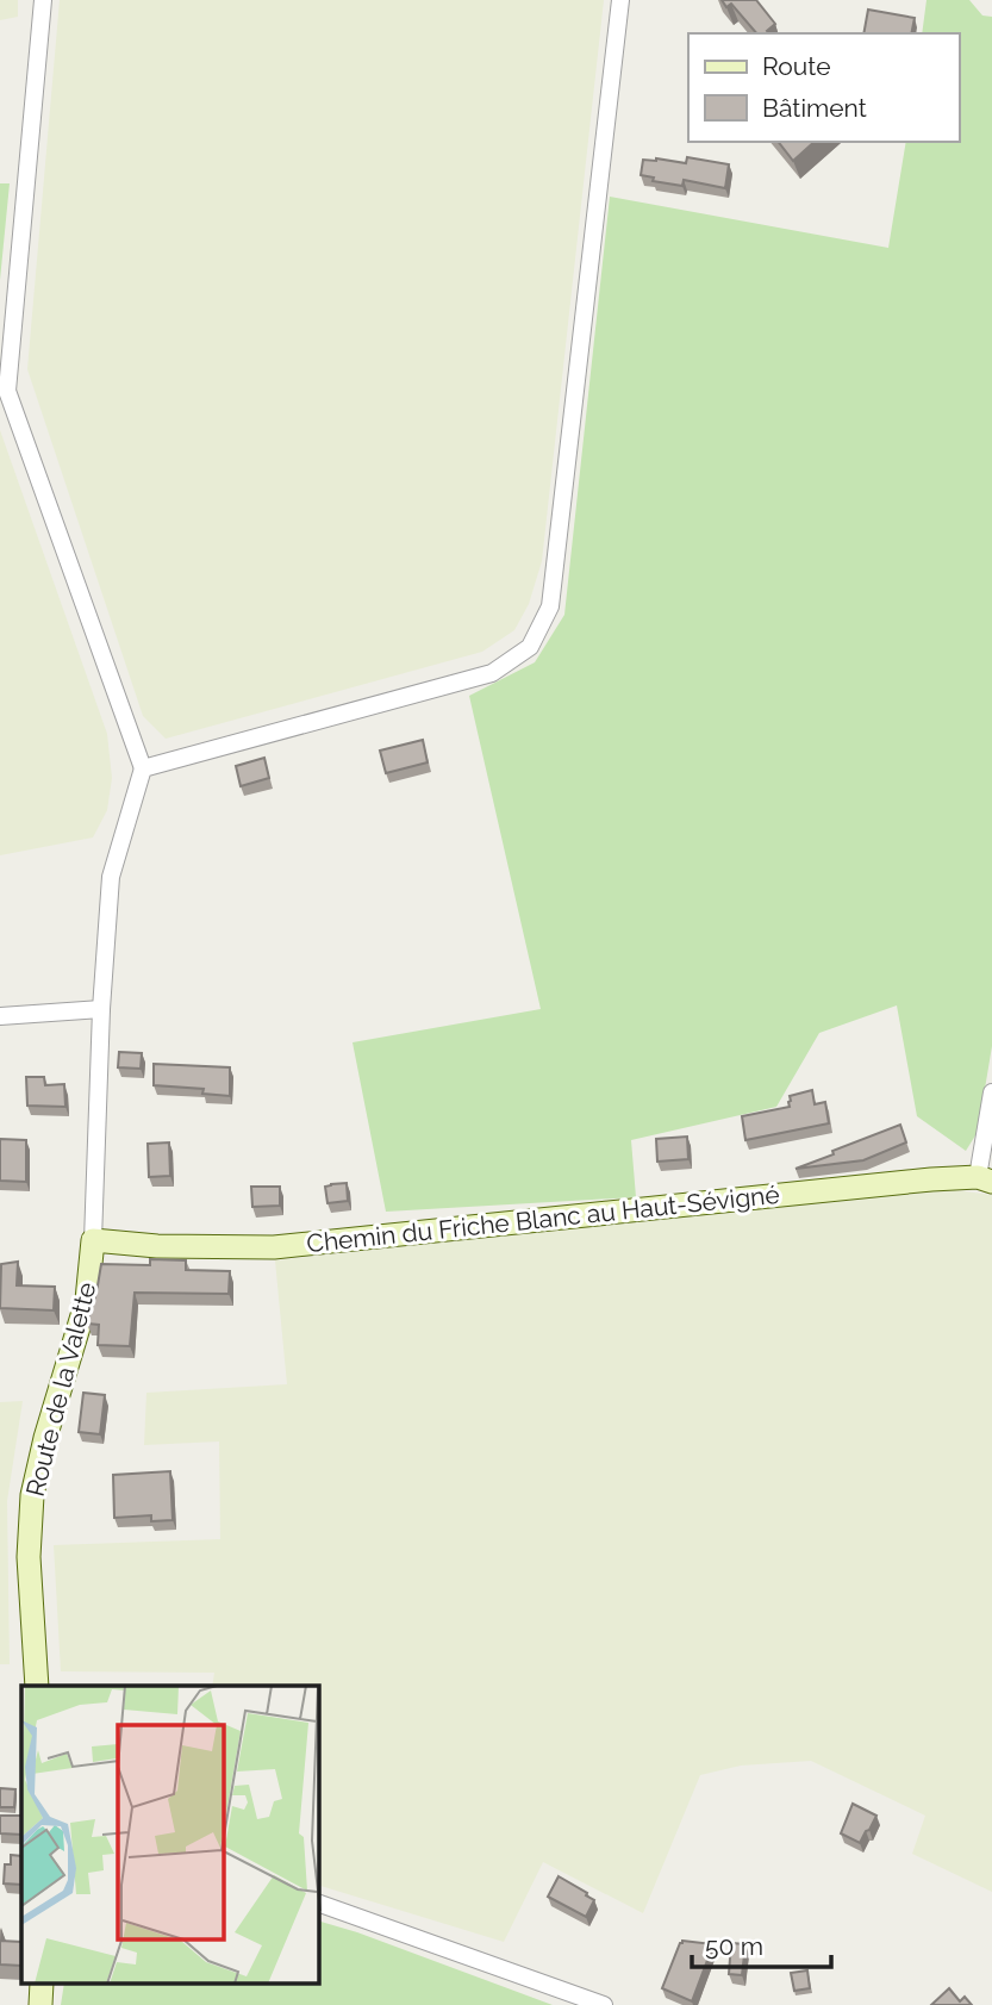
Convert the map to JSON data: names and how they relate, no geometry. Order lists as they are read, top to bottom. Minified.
{"streets":{"street":["Chemin du Friche Blanc au Haut-Sévigné","Route de la Valette"]},"crossings":[["Chemin du Friche Blanc au Haut-Sévigné","Route de la Valette"]],"legend":["Route","Bâtiment"],"scale_bar":"50 m"}
